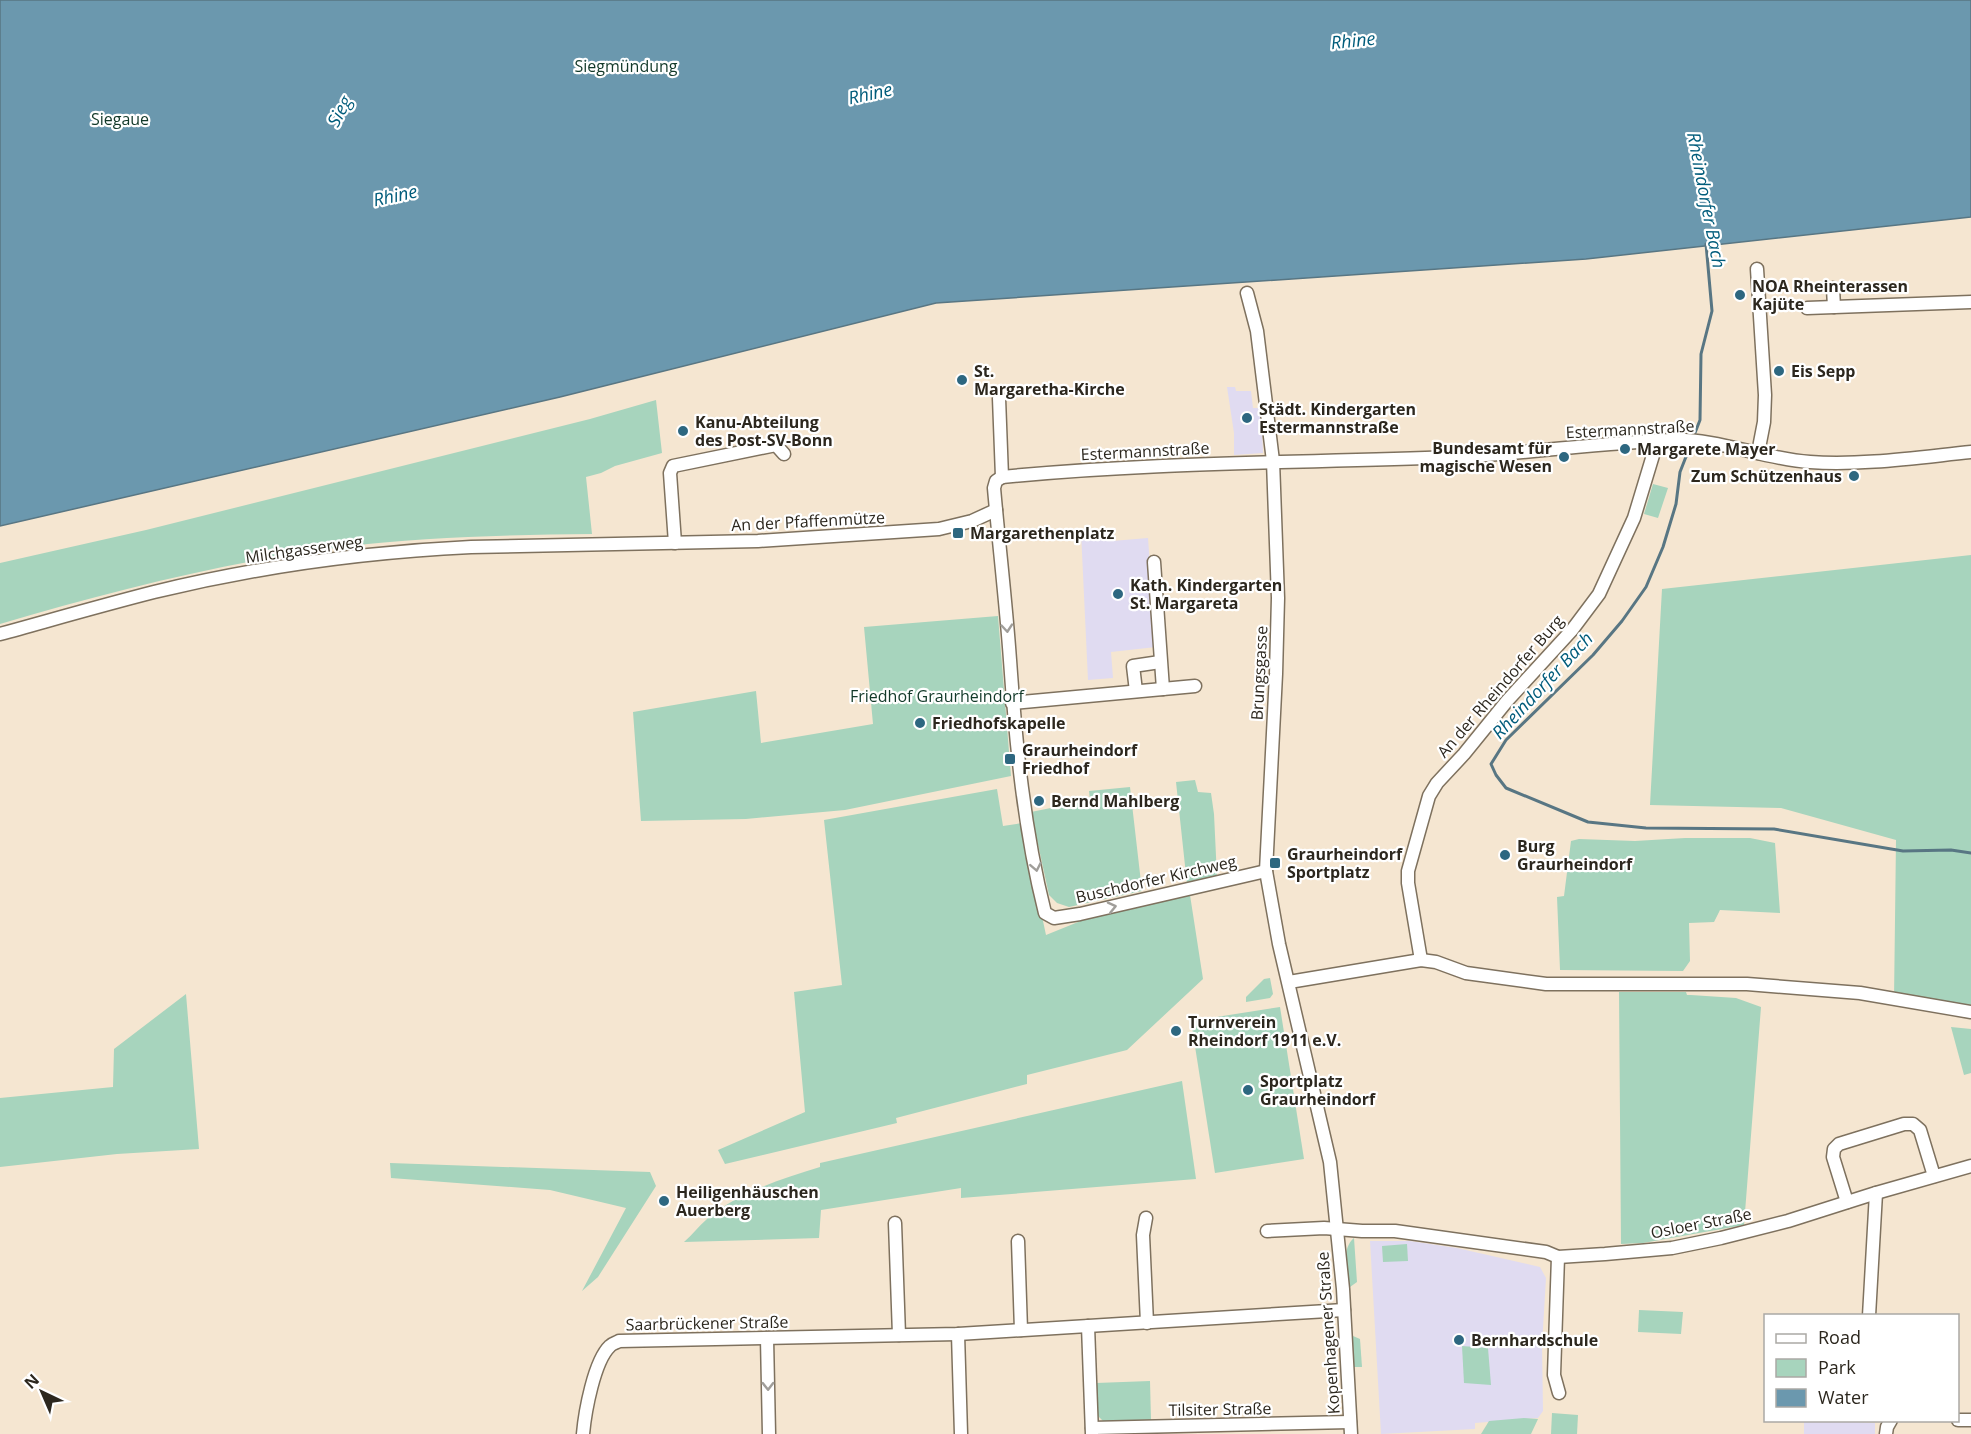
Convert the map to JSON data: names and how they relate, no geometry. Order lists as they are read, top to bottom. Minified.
{"streets":{"street":["Estermannstraße","An der Pfaffenmütze","Milchgasserweg","Brungsgasse","An der Rheindorfer Burg","Buschdorfer Kirchweg","Osloer Straße","Saarbrückener Straße","Kopenhagener Straße","Tilsiter Straße"]},"crossings":[["Estermannstraße","Brungsgasse"],["Estermannstraße","An der Rheindorfer Burg"],["An der Pfaffenmütze","Milchgasserweg"],["Brungsgasse","Buschdorfer Kirchweg"],["Brungsgasse","Kopenhagener Straße"],["Osloer Straße","Kopenhagener Straße"],["Saarbrückener Straße","Kopenhagener Straße"],["Saarbrückener Straße","Tilsiter Straße"],["Kopenhagener Straße","Tilsiter Straße"]],"water":["Rhine","Sieg","Rheindorfer Bach"],"parks":["Siegmündung","Siegaue","Friedhof Graurheindorf"],"places":{"other":["NOA Rheinterassen Kajüte","Eis Sepp","St. Margaretha-Kirche","Städt. Kindergarten Estermannstraße","Kanu-Abteilung des Post-SV-Bonn","Margarete Mayer","Bundesamt für magische Wesen","Zum Schützenhaus","Kath. Kindergarten St. Margareta","Friedhofskapelle","Bernd Mahlberg","Burg Graurheindorf","Turnverein Rheindorf 1911 e.V.","Sportplatz Graurheindorf","Heiligenhäuschen Auerberg","Bernhardschule"],"transit":["Margarethenplatz","Graurheindorf Friedhof","Graurheindorf Sportplatz"]},"legend":["Road","Park","Water"],"north":"top left"}
